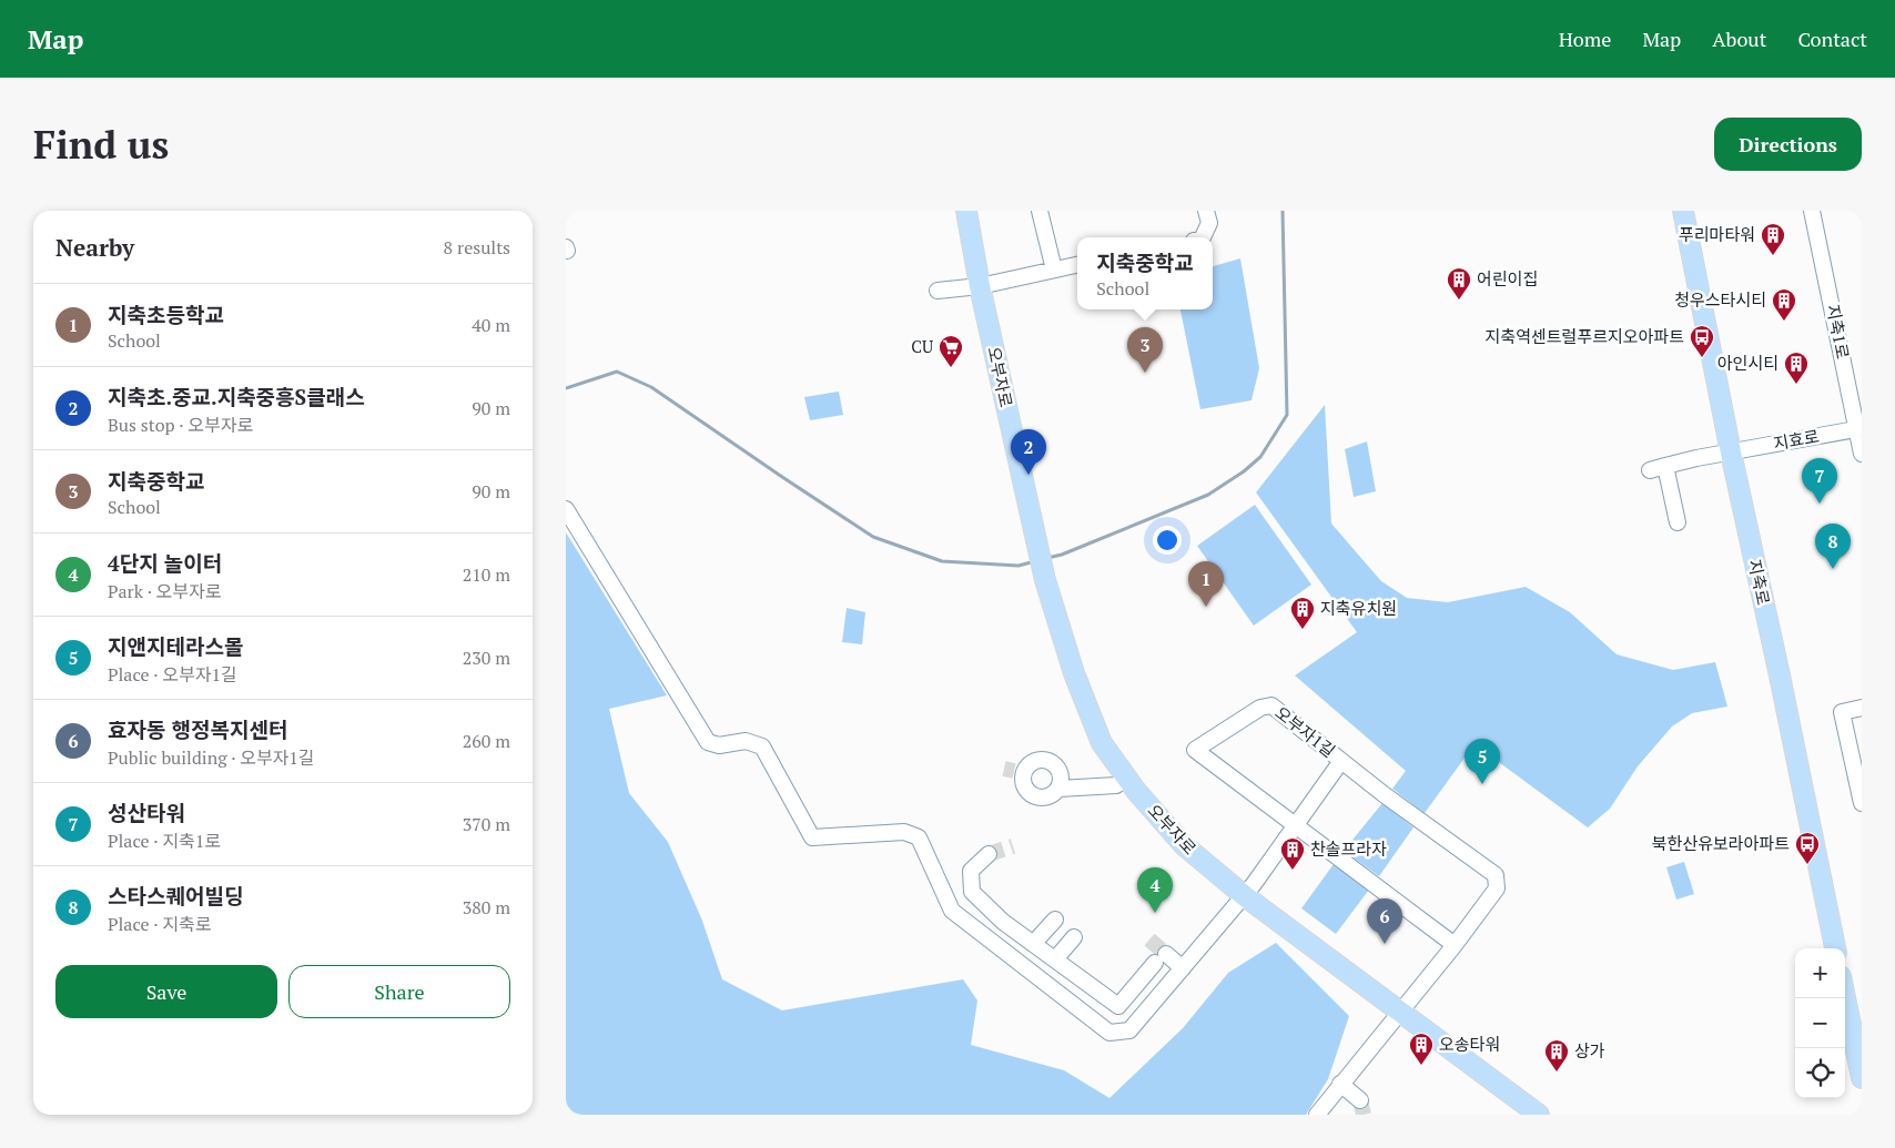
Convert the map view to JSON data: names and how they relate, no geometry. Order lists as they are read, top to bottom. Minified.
{"streets":{"main road":["오부자로","지축로"],"street":["지축1로","지효로","오부자1길"]},"crossings":[["지축1로","지효로"],["오부자로","오부자1길"],["지효로","지축로"]],"places":{"building":["푸리마타워","어린이집","청우스타시티","아인시티","지축유치원","찬솔프라자","오송타워","상가"],"bus stop":["지축역센트럴푸르지오아파트","북한산유보라아파트"],"supermarket":["CU"]},"page":{"header":"Map","nav":["Home","Map","About","Contact"],"buttons":["Directions",["Save","Share"]],"title":"Find us","heading":["Nearby","8 results"],"popup":["지축중학교","School"],"list":[{"mark":"1","name":"지축초등학교","note":"School","value":"40 m"},{"mark":"2","name":"지축초.중교.지축중흥S클래스","note":"Bus stop · 오부자로","value":"90 m"},{"mark":"3","name":"지축중학교","note":"School","value":"90 m"},{"mark":"4","name":"4단지 놀이터","note":"Park · 오부자로","value":"210 m"},{"mark":"5","name":"지앤지테라스몰","note":"Place · 오부자1길","value":"230 m"},{"mark":"6","name":"효자동 행정복지센터","note":"Public building · 오부자1길","value":"260 m"},{"mark":"7","name":"성산타워","note":"Place · 지축1로","value":"370 m"},{"mark":"8","name":"스타스퀘어빌딩","note":"Place · 지축로","value":"380 m"}],"pins":["3","2","7","8","1","5","4","6"],"map_buttons":["+","−"]}}
